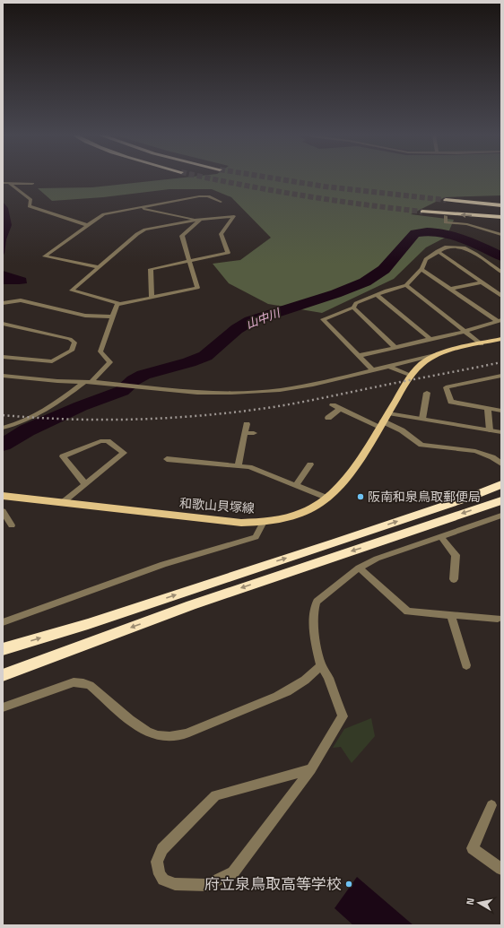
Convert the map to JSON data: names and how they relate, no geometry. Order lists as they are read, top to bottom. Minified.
{"streets":{"main road":["和歌山貝塚線"]},"water":["山中川"],"places":["阪南和泉鳥取郵便局","府立泉鳥取高等学校"],"north":"left"}
